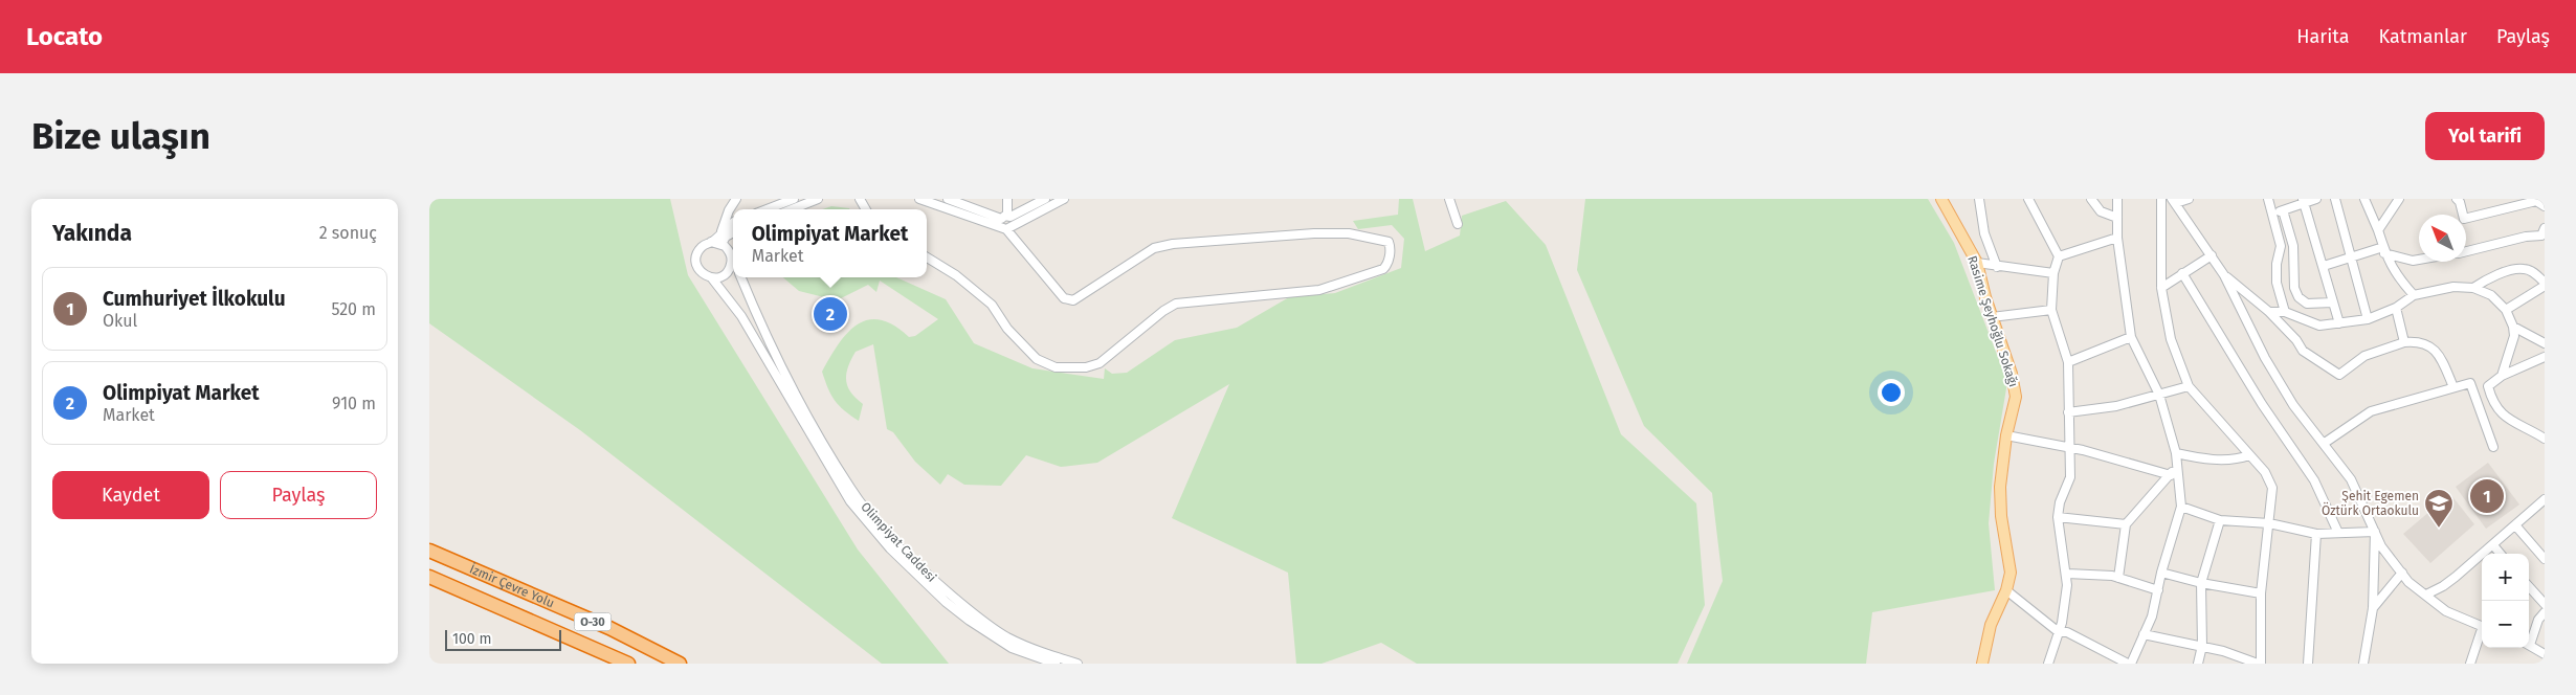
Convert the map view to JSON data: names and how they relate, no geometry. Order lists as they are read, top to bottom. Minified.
{"streets":{"highway":["İzmir Çevre Yolu","O-30"],"main road":["Rasime Şeyhoğlu Sokağı"],"street":["Olimpiyat Caddesi"]},"places":{"school or university":["Şehit Egemen Öztürk Ortaokulu"]},"scale_bar":"100 m","north":"top left","page":{"header":"Locato","nav":["Harita","Katmanlar","Paylaş"],"buttons":["Yol tarifi",["Kaydet","Paylaş"]],"title":"Bize ulaşın","heading":["Yakında","2 sonuç"],"popup":["Olimpiyat Market","Market"],"list":[{"mark":"1","name":"Cumhuriyet İlkokulu","note":"Okul","value":"520 m"},{"mark":"2","name":"Olimpiyat Market","note":"Market","value":"910 m"}],"pins":["2","1"],"map_buttons":["+","−"],"scale":"100 m"}}
